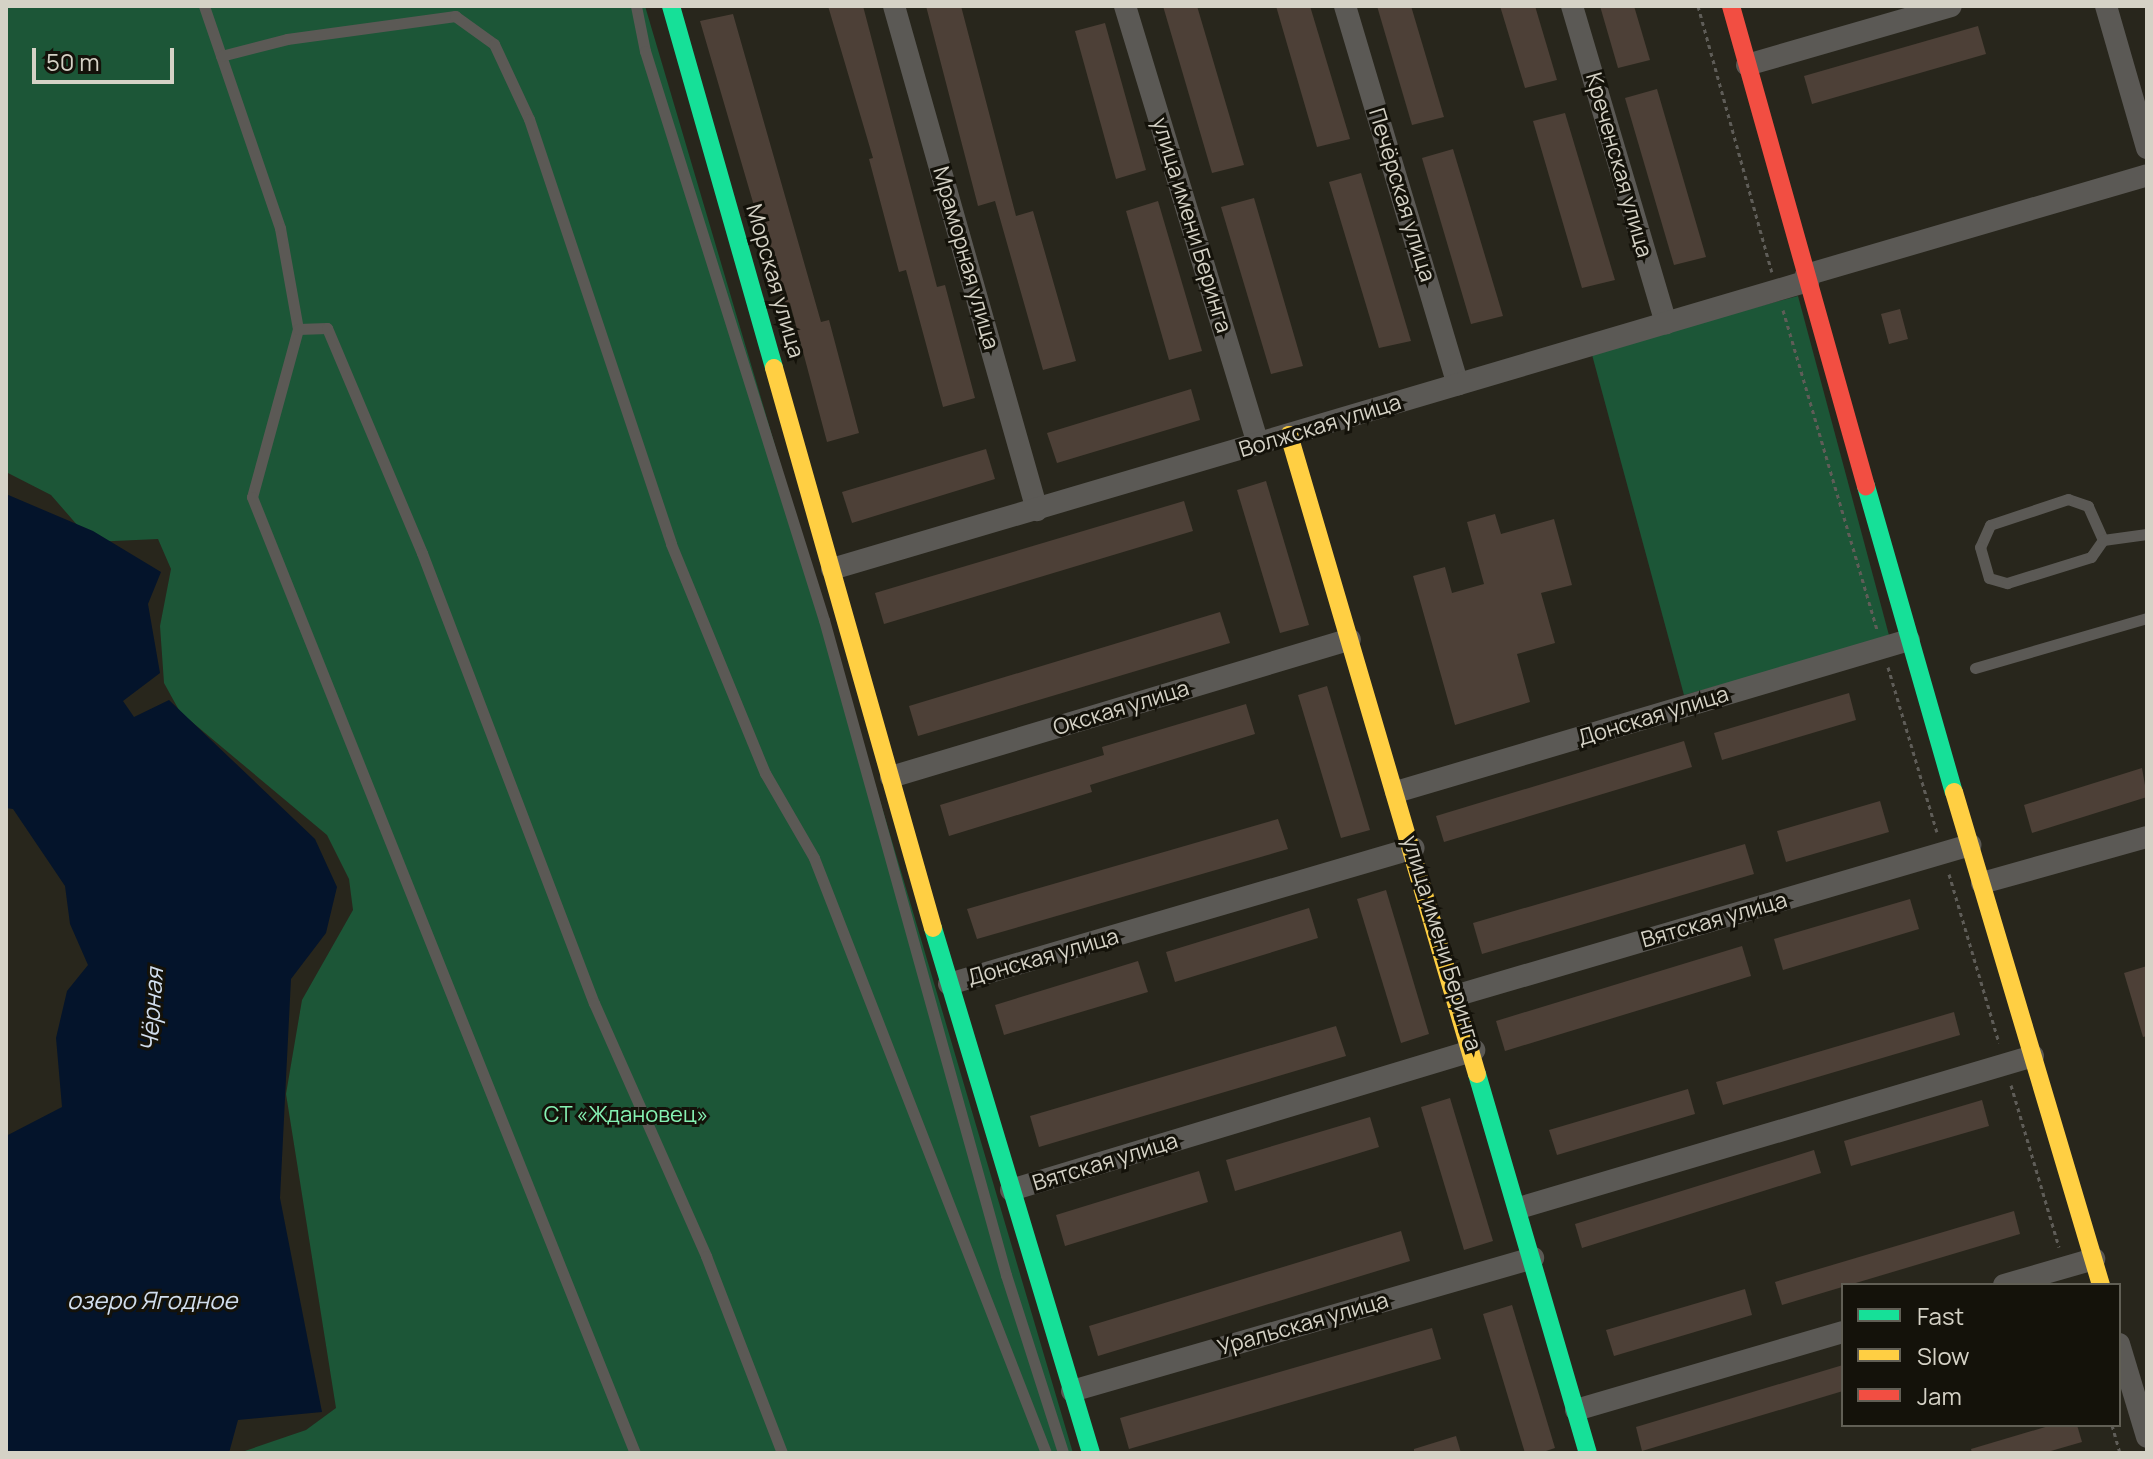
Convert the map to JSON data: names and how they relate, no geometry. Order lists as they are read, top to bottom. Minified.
{"streets":{"street":["Креченская улица","Печёрская улица","улица имени Беринга","Мраморная улица","Морская улица","Волжская улица","Окская улица","Донская улица","Вятская улица","Уральская улица"]},"crossings":[["Креченская улица","Волжская улица"],["Печёрская улица","Волжская улица"],["улица имени Беринга","Волжская улица"],["улица имени Беринга","Окская улица"],["улица имени Беринга","Донская улица"],["улица имени Беринга","Вятская улица"],["улица имени Беринга","Уральская улица"],["Мраморная улица","Волжская улица"],["Морская улица","Волжская улица"],["Морская улица","Окская улица"],["Морская улица","Донская улица"],["Морская улица","Вятская улица"],["Морская улица","Уральская улица"]],"water":["Чёрная","озеро Ягодное"],"parks":["СТ «Ждановец»"],"legend":["Fast","Slow","Jam"],"scale_bar":"50 m"}
